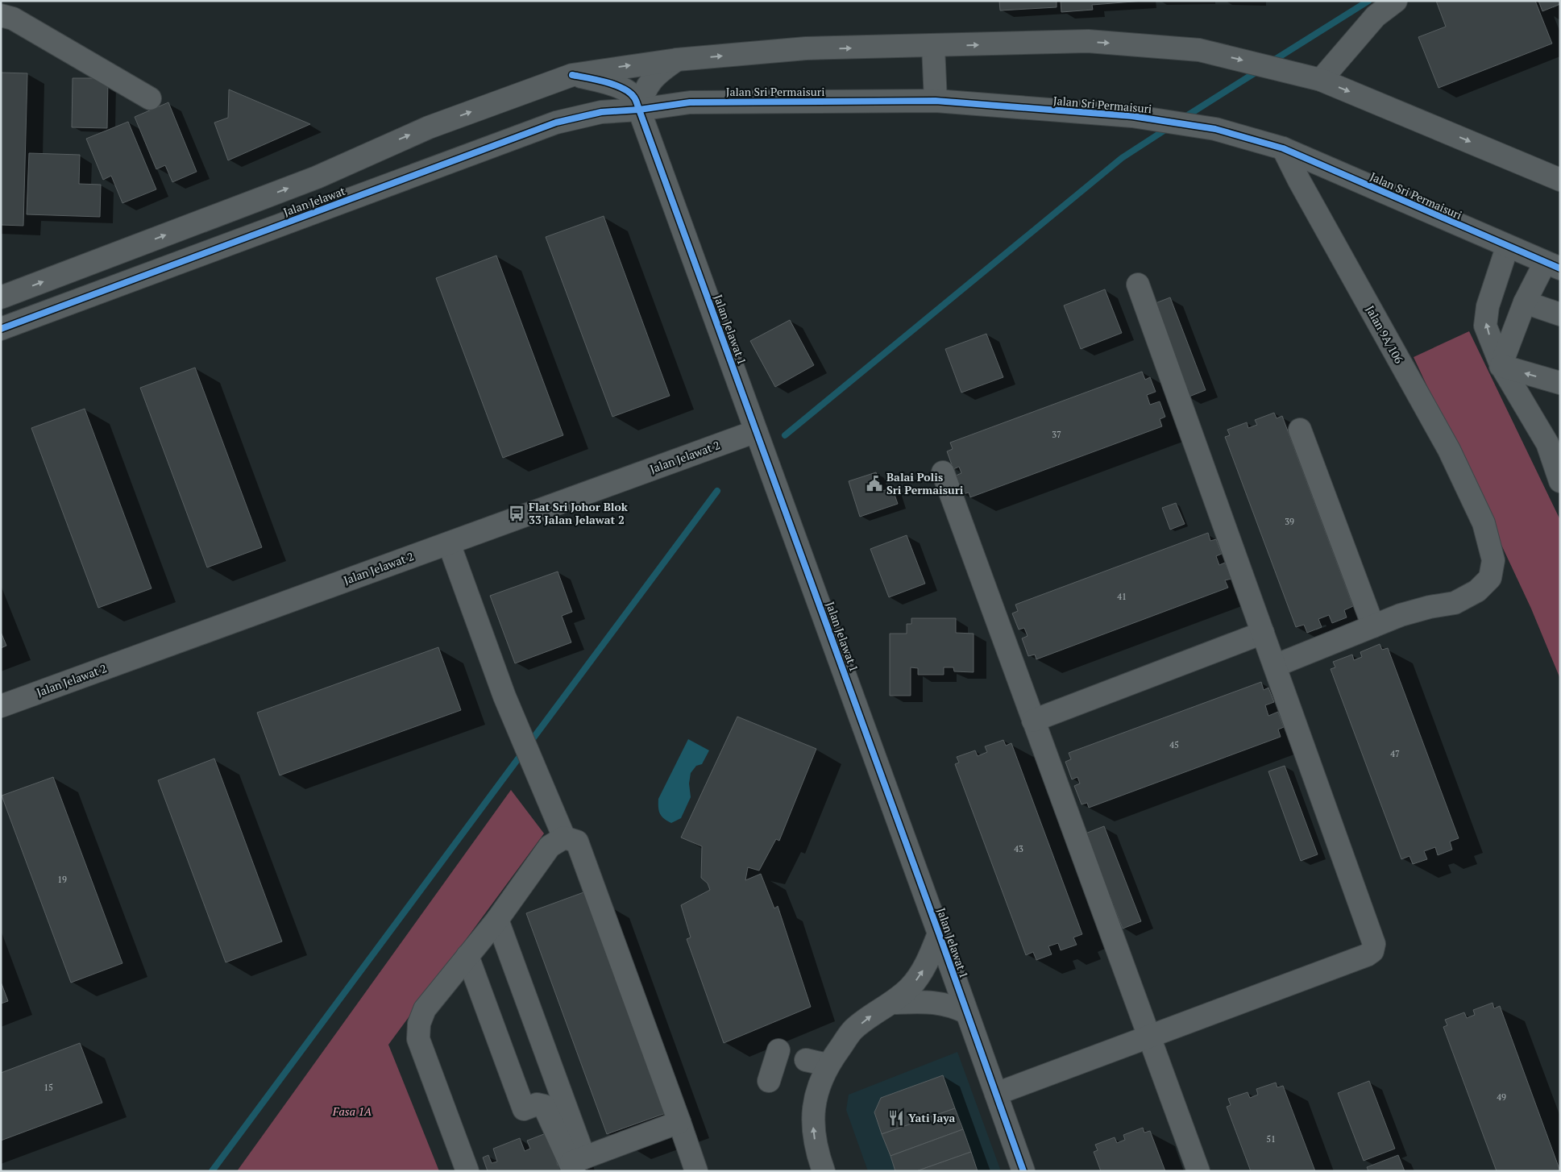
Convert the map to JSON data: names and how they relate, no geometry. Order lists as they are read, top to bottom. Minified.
{"streets":{"street":["Jalan Sri Permaisuri","Jalan Jelawat","Jalan Jelawat 1","Jalan 9A/106","Jalan Jelawat 2"]},"crossings":[["Jalan Sri Permaisuri","Jalan Jelawat"],["Jalan Sri Permaisuri","Jalan Jelawat 1"],["Jalan Sri Permaisuri","Jalan 9A/106"],["Jalan Jelawat","Jalan Jelawat 1"],["Jalan Jelawat 1","Jalan Jelawat 2"]],"parks":["Fasa 1A"],"places":{"public building":["Balai Polis Sri Permaisuri"],"bus stop":["Flat Sri Johor Blok 33 Jalan Jelawat 2"],"restaurant":["Yati Jaya"]},"house_numbers":["37","39","41","45","47","43","19","15","49","51"]}
